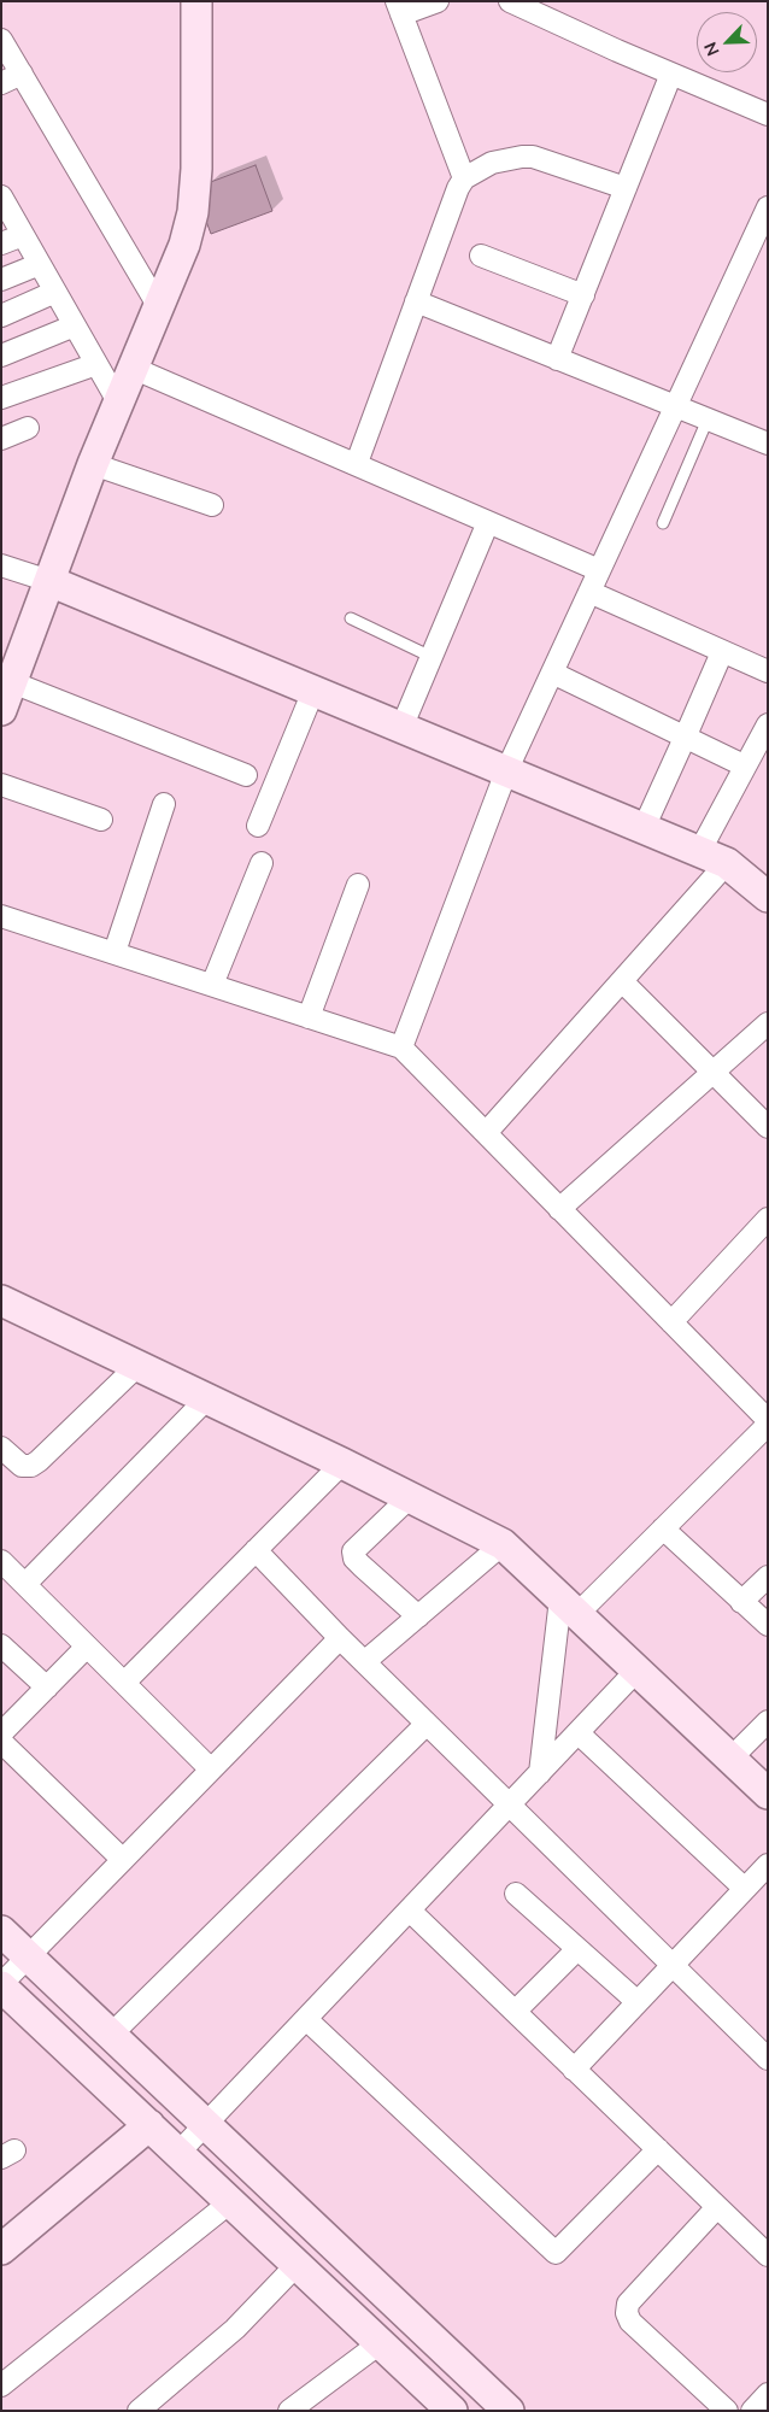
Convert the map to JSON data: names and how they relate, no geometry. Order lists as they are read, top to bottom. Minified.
{"north":"bottom left"}
